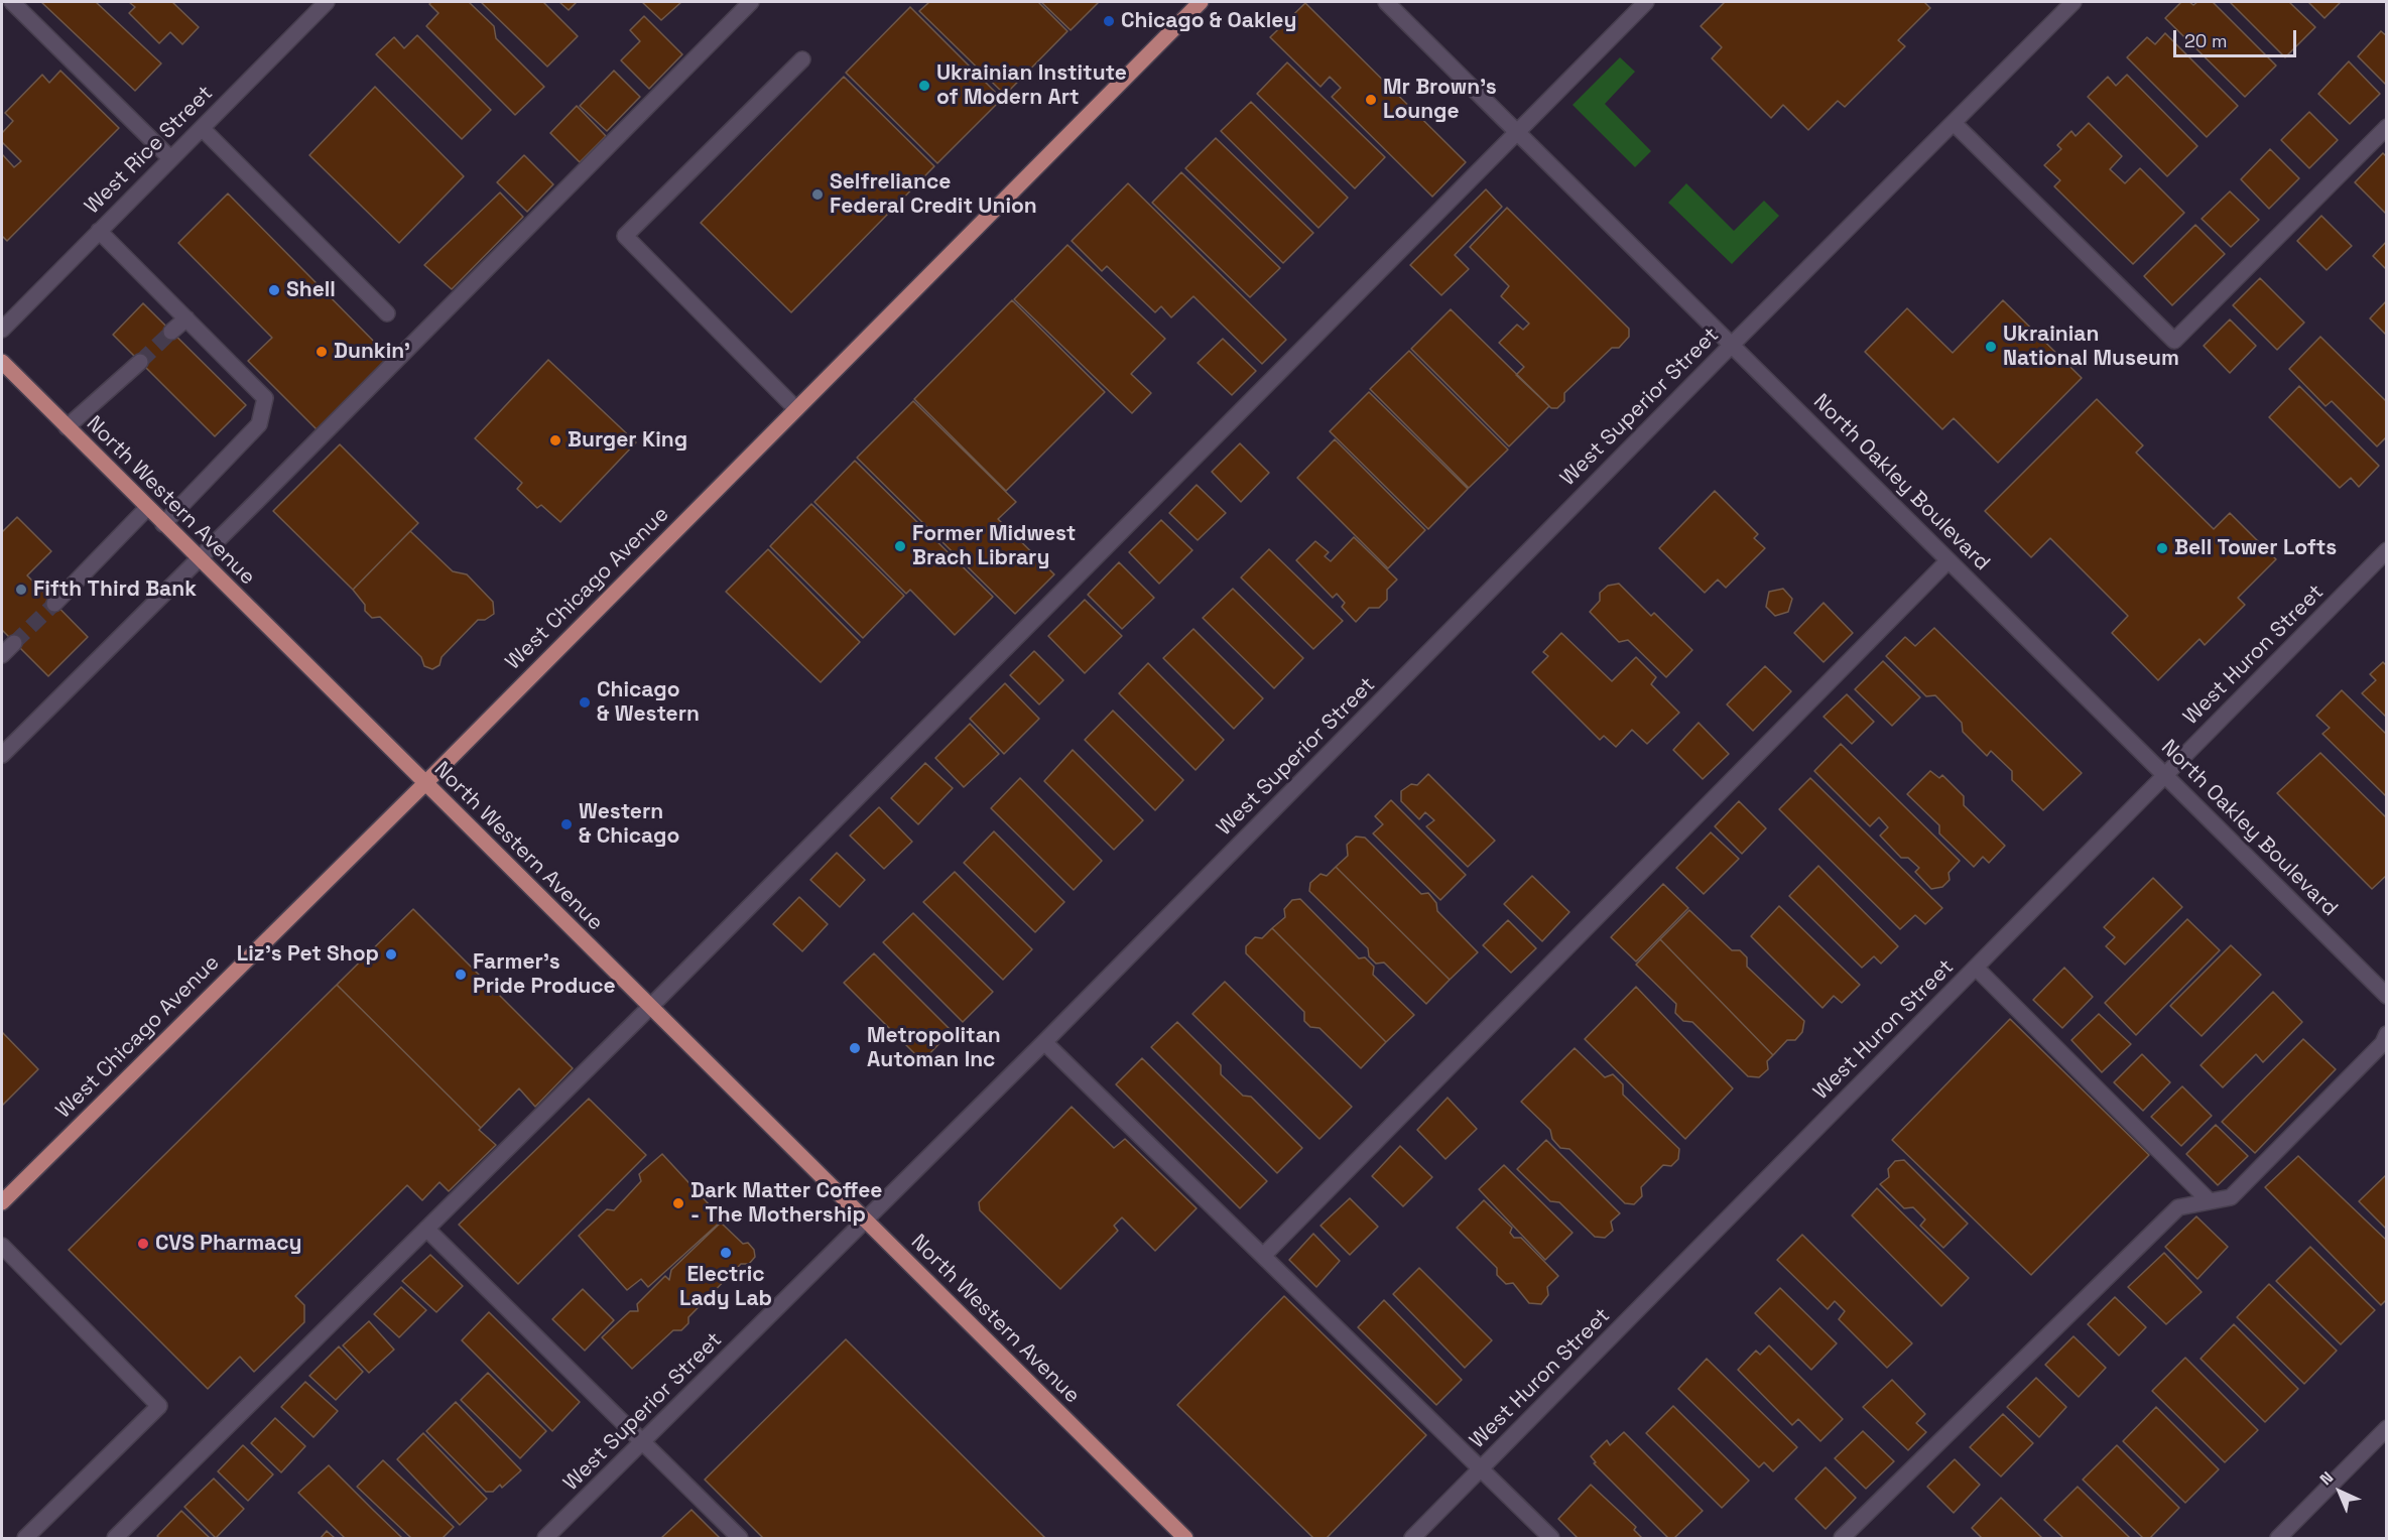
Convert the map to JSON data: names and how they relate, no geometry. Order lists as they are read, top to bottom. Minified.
{"streets":{"main road":["North Western Avenue","West Chicago Avenue"],"street":["West Rice Street","West Superior Street","North Oakley Boulevard","West Huron Street"]},"crossings":[["West Superior Street","North Oakley Boulevard"],["West Superior Street","North Western Avenue"],["North Oakley Boulevard","West Huron Street"],["North Western Avenue","West Chicago Avenue"]],"places":["Chicago & Oakley","Ukrainian Institute of Modern Art","Mr Brown’s Lounge","Selfreliance Federal Credit Union","Shell","Ukrainian National Museum","Dunkin'","Burger King","Former Midwest Brach Library","Bell Tower Lofts","Fifth Third Bank","Chicago & Western","Western & Chicago","Liz's Pet Shop","Farmer's Pride Produce","Metropolitan Automan Inc","Dark Matter Coffee - The Mothership","CVS Pharmacy","Electric Lady Lab"],"scale_bar":"20 m","north":"top left"}
